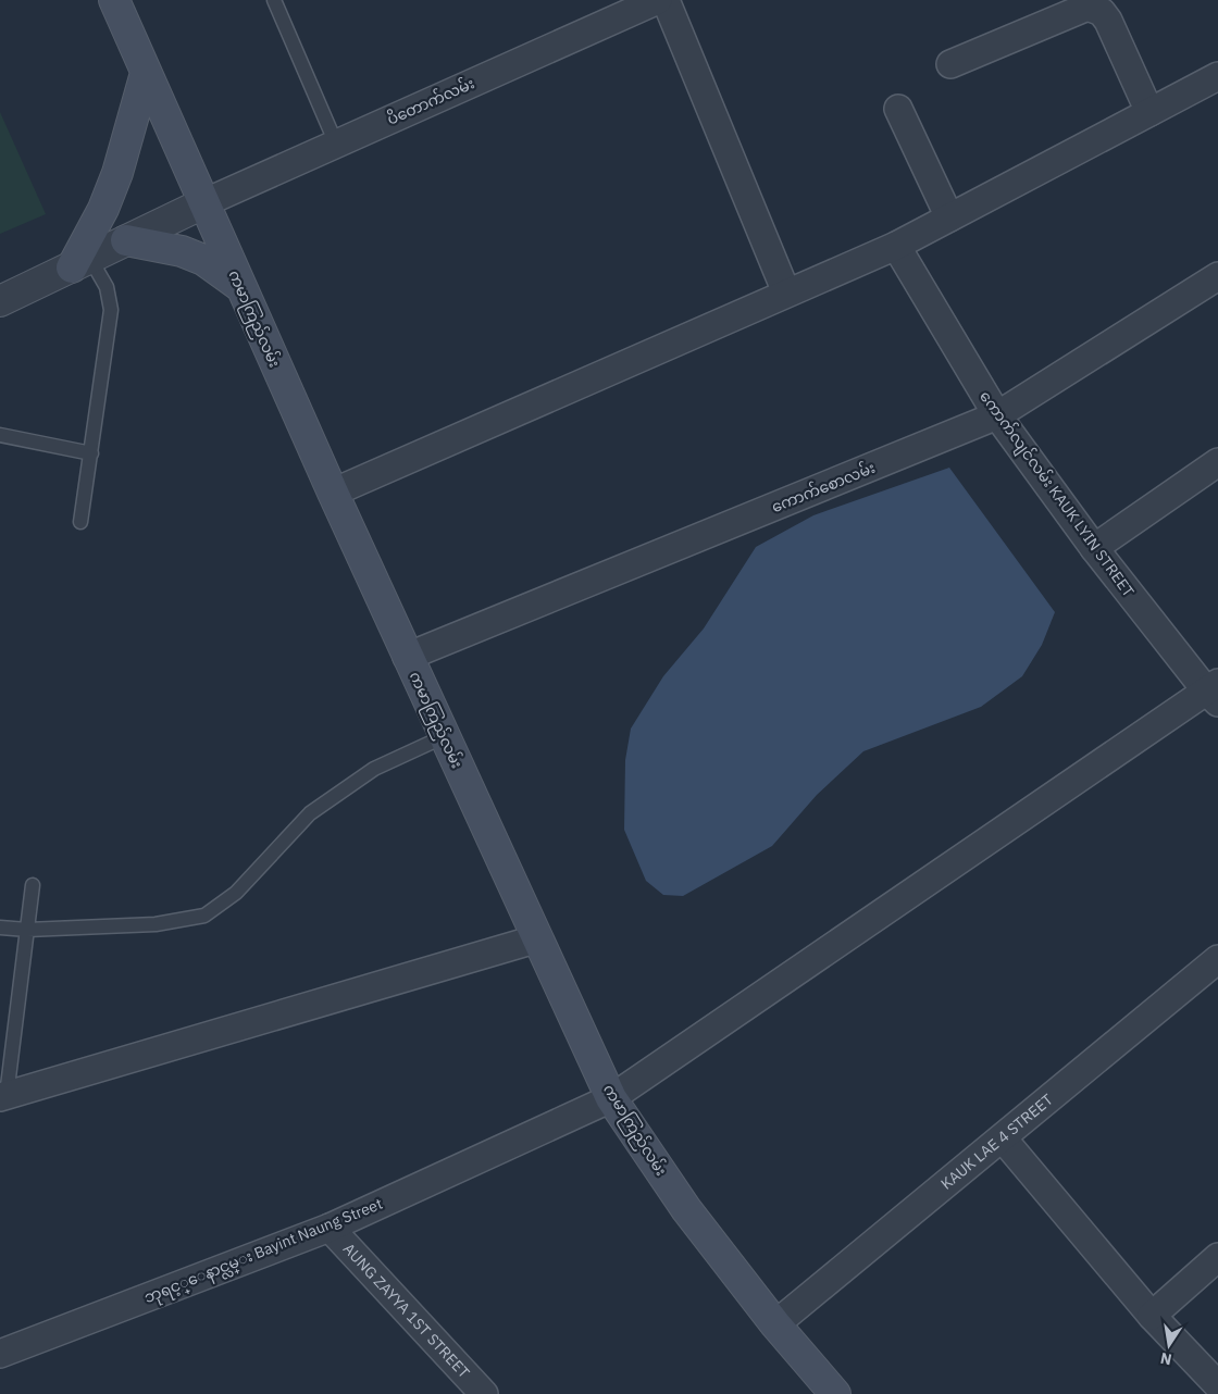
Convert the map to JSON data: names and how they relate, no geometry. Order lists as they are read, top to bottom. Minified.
{"streets":{"main road":["ကမာကြည်လမ်း"],"street":["ပိတောက်လမ်း","ကောက်စောလမ်း","ကောက်လျင်လမ်း KAUK LYIN STREET","KAUK LAE 4 STREET","ဘုရင့္ေနာင္လမ္း Bayint Naung Street","AUNG ZAYYA 1ST STREET"]},"crossings":[["ပိတောက်လမ်း","ကမာကြည်လမ်း"],["ကမာကြည်လမ်း","ကောက်စောလမ်း"],["ကမာကြည်လမ်း","KAUK LAE 4 STREET"],["ကမာကြည်လမ်း","ဘုရင့္ေနာင္လမ္း Bayint Naung Street"],["ကောက်စောလမ်း","ကောက်လျင်လမ်း KAUK LYIN STREET"],["ကောက်လျင်လမ်း KAUK LYIN STREET","ဘုရင့္ေနာင္လမ္း Bayint Naung Street"],["ဘုရင့္ေနာင္လမ္း Bayint Naung Street","AUNG ZAYYA 1ST STREET"]],"north":"bottom"}
